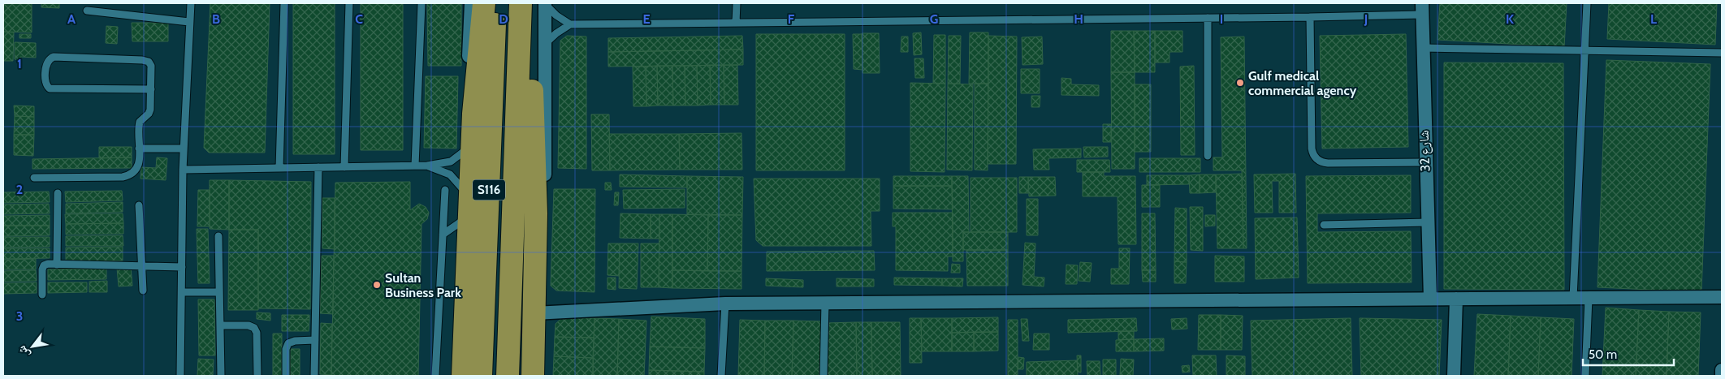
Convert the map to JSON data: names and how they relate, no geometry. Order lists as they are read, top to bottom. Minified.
{"streets":{"highway":["S116"],"street":["شارع 32"]},"places":["Gulf medical commercial agency","Sultan Business Park"],"scale_bar":"50 m","north":"bottom left","grid":{"columns":["A","B","C","D","E","F","G","H","I","J","K","L"],"rows":["1","2","3"]}}
